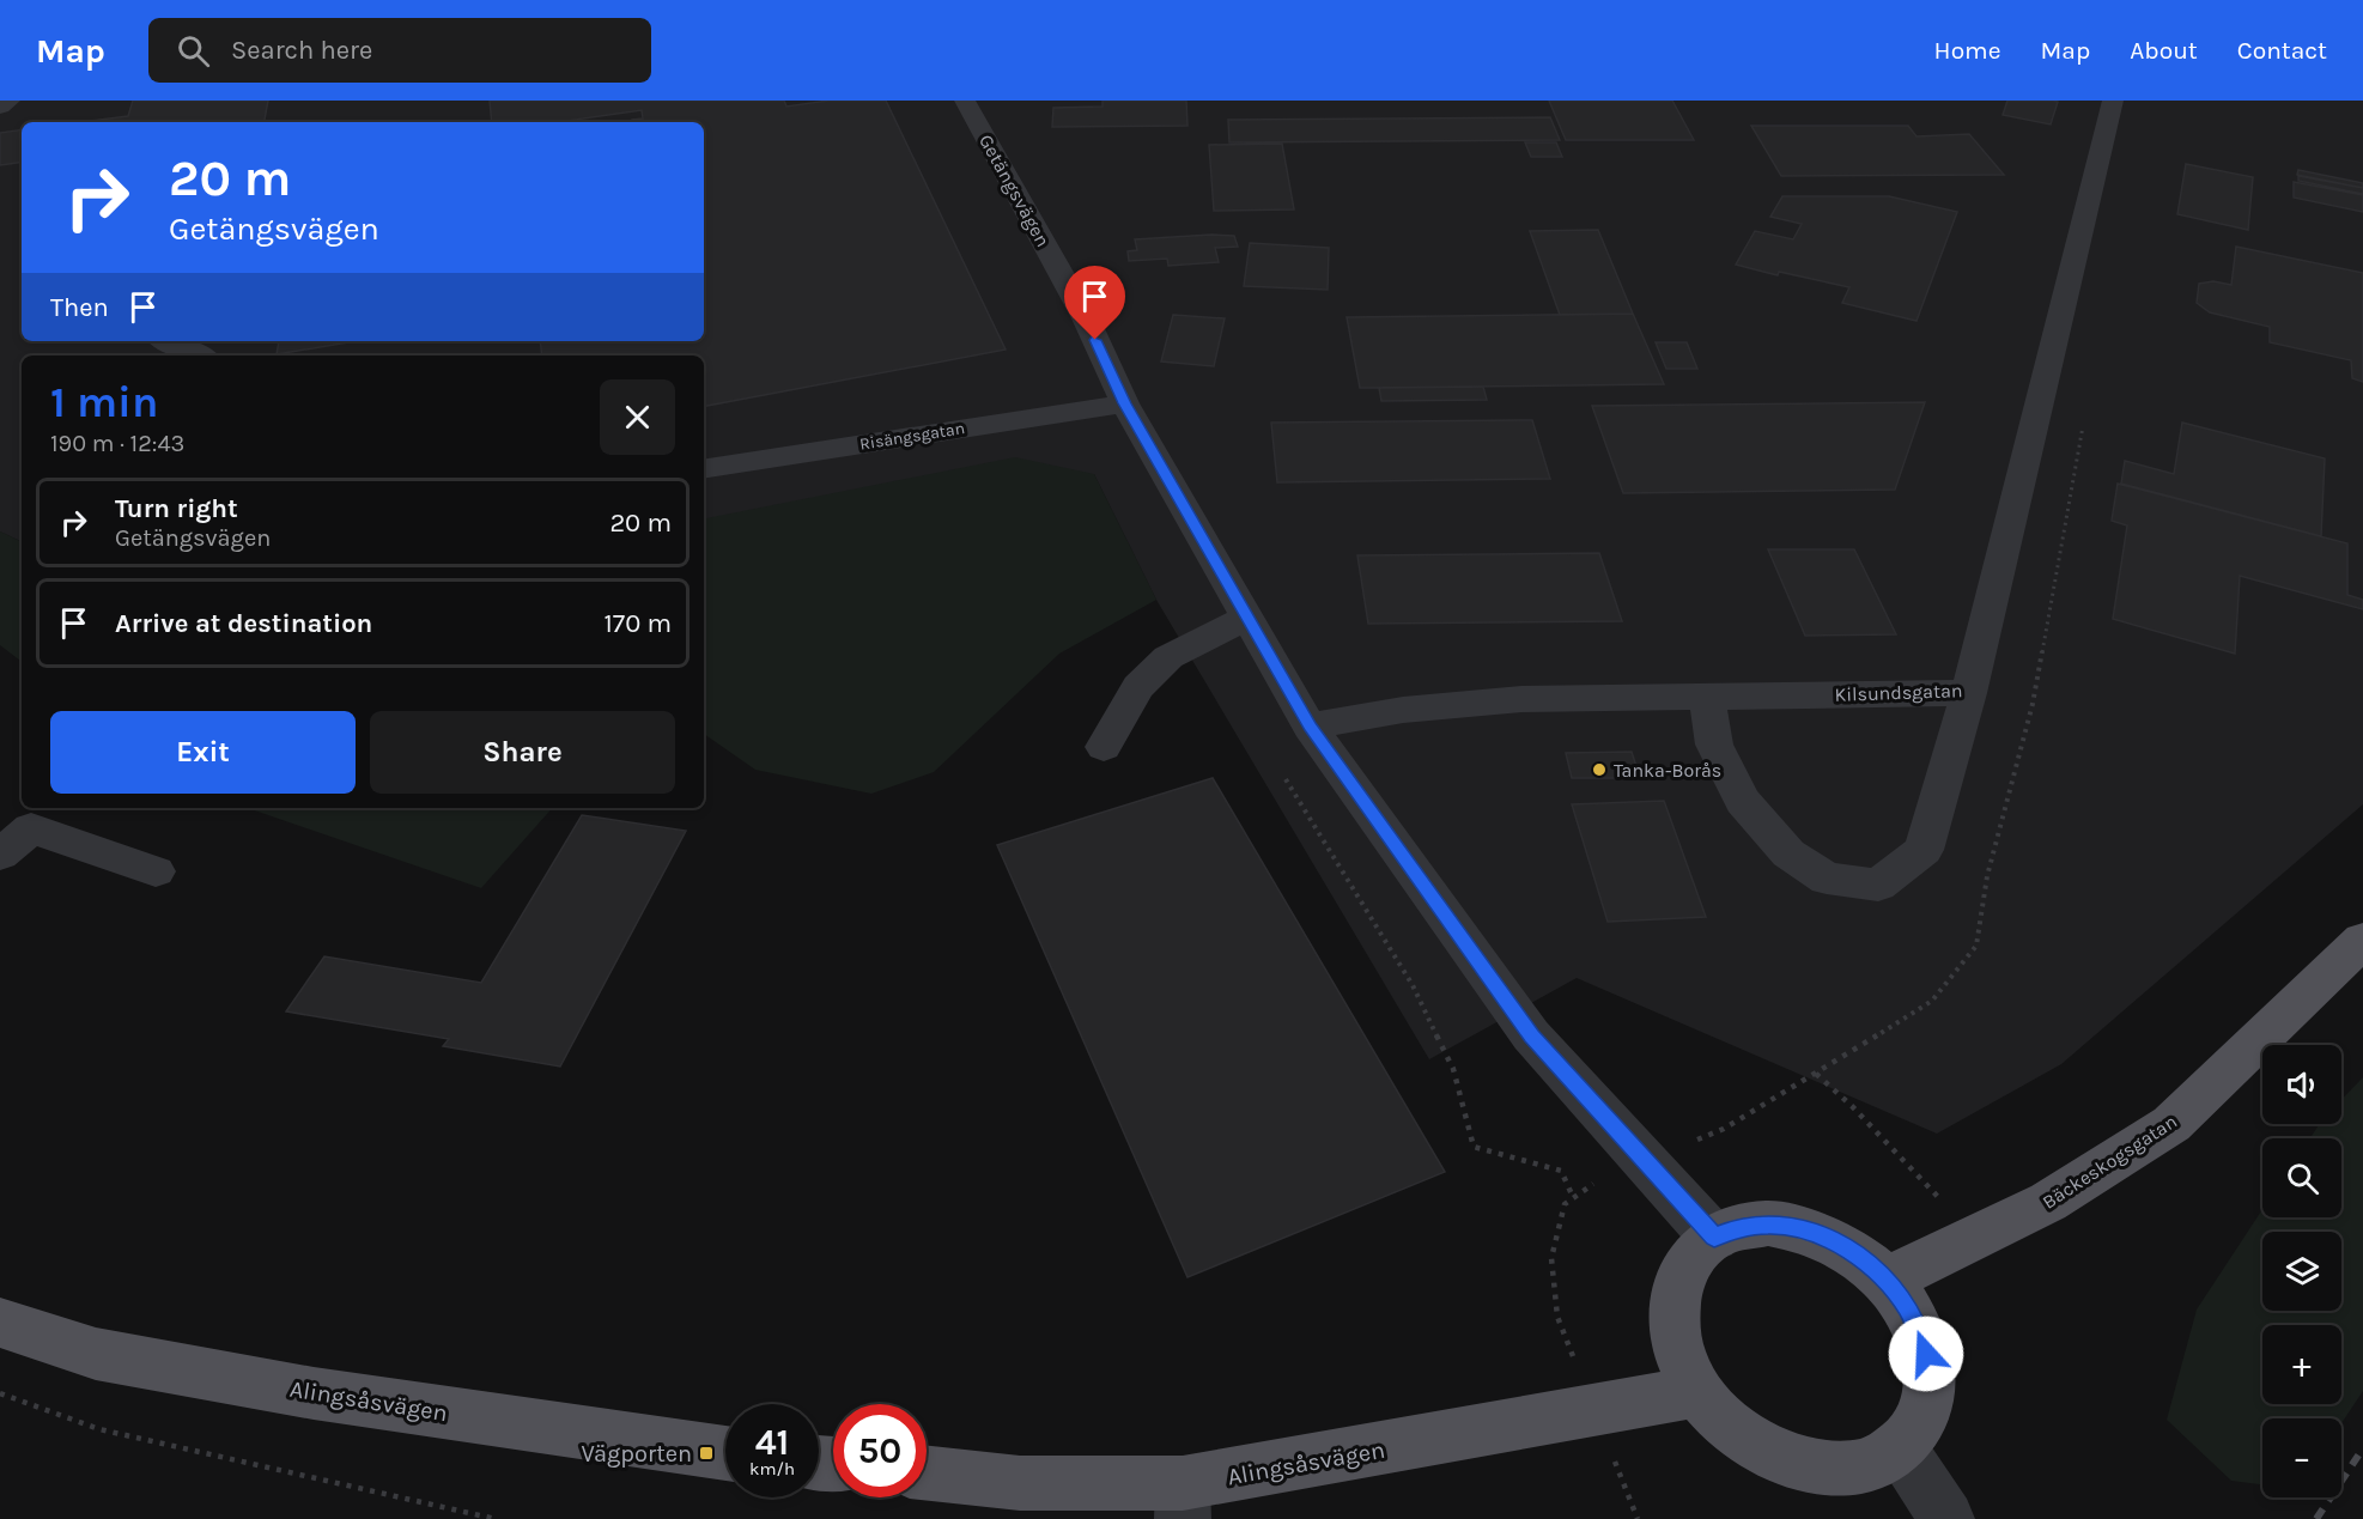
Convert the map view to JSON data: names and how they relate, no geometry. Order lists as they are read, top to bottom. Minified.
{"streets":{"main road":["Bäckeskogsgatan","Alingsåsvägen"],"street":["Getängsvägen","Risängsgatan","Kilsundsgatan"]},"crossings":[["Getängsvägen","Risängsgatan"],["Getängsvägen","Kilsundsgatan"],["Getängsvägen","Bäckeskogsgatan"],["Getängsvägen","Alingsåsvägen"],["Bäckeskogsgatan","Alingsåsvägen"]],"places":{"other":["Tanka-Borås"],"transit":["Vägporten"]},"page":{"header":"Map","search":"Search here","nav":["Home","Map","About","Contact"],"turn":["20 m","Getängsvägen"],"then":"Then","heading":["1 min","190 m · 12:43"],"list":[{"name":"Turn right","note":"Getängsvägen","value":"20 m"},{"name":"Arrive at destination","value":"170 m"}],"buttons":["Exit","Share"],"map_buttons":["+","−"],"speed":"41 km/h","limit":"50"}}
